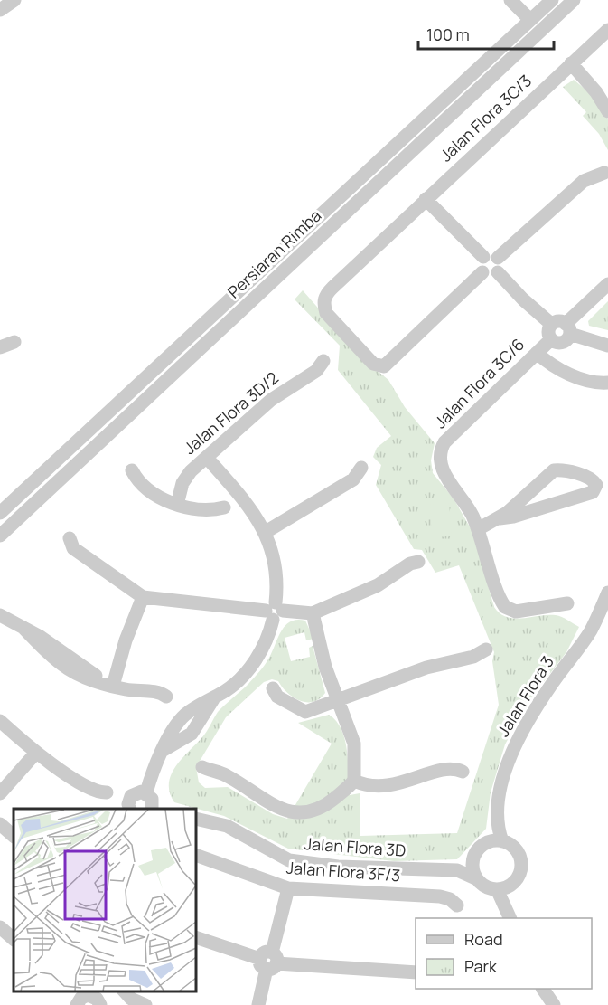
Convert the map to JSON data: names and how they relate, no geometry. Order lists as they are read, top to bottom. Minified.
{"streets":{"street":["Jalan Flora 3C/3","Persiaran Rimba","Jalan Flora 3C/6","Jalan Flora 3D/2","Jalan Flora 3","Jalan Flora 3D","Jalan Flora 3F/3"]},"crossings":[["Jalan Flora 3","Jalan Flora 3D"]],"legend":["Road","Park"],"scale_bar":"100 m"}
